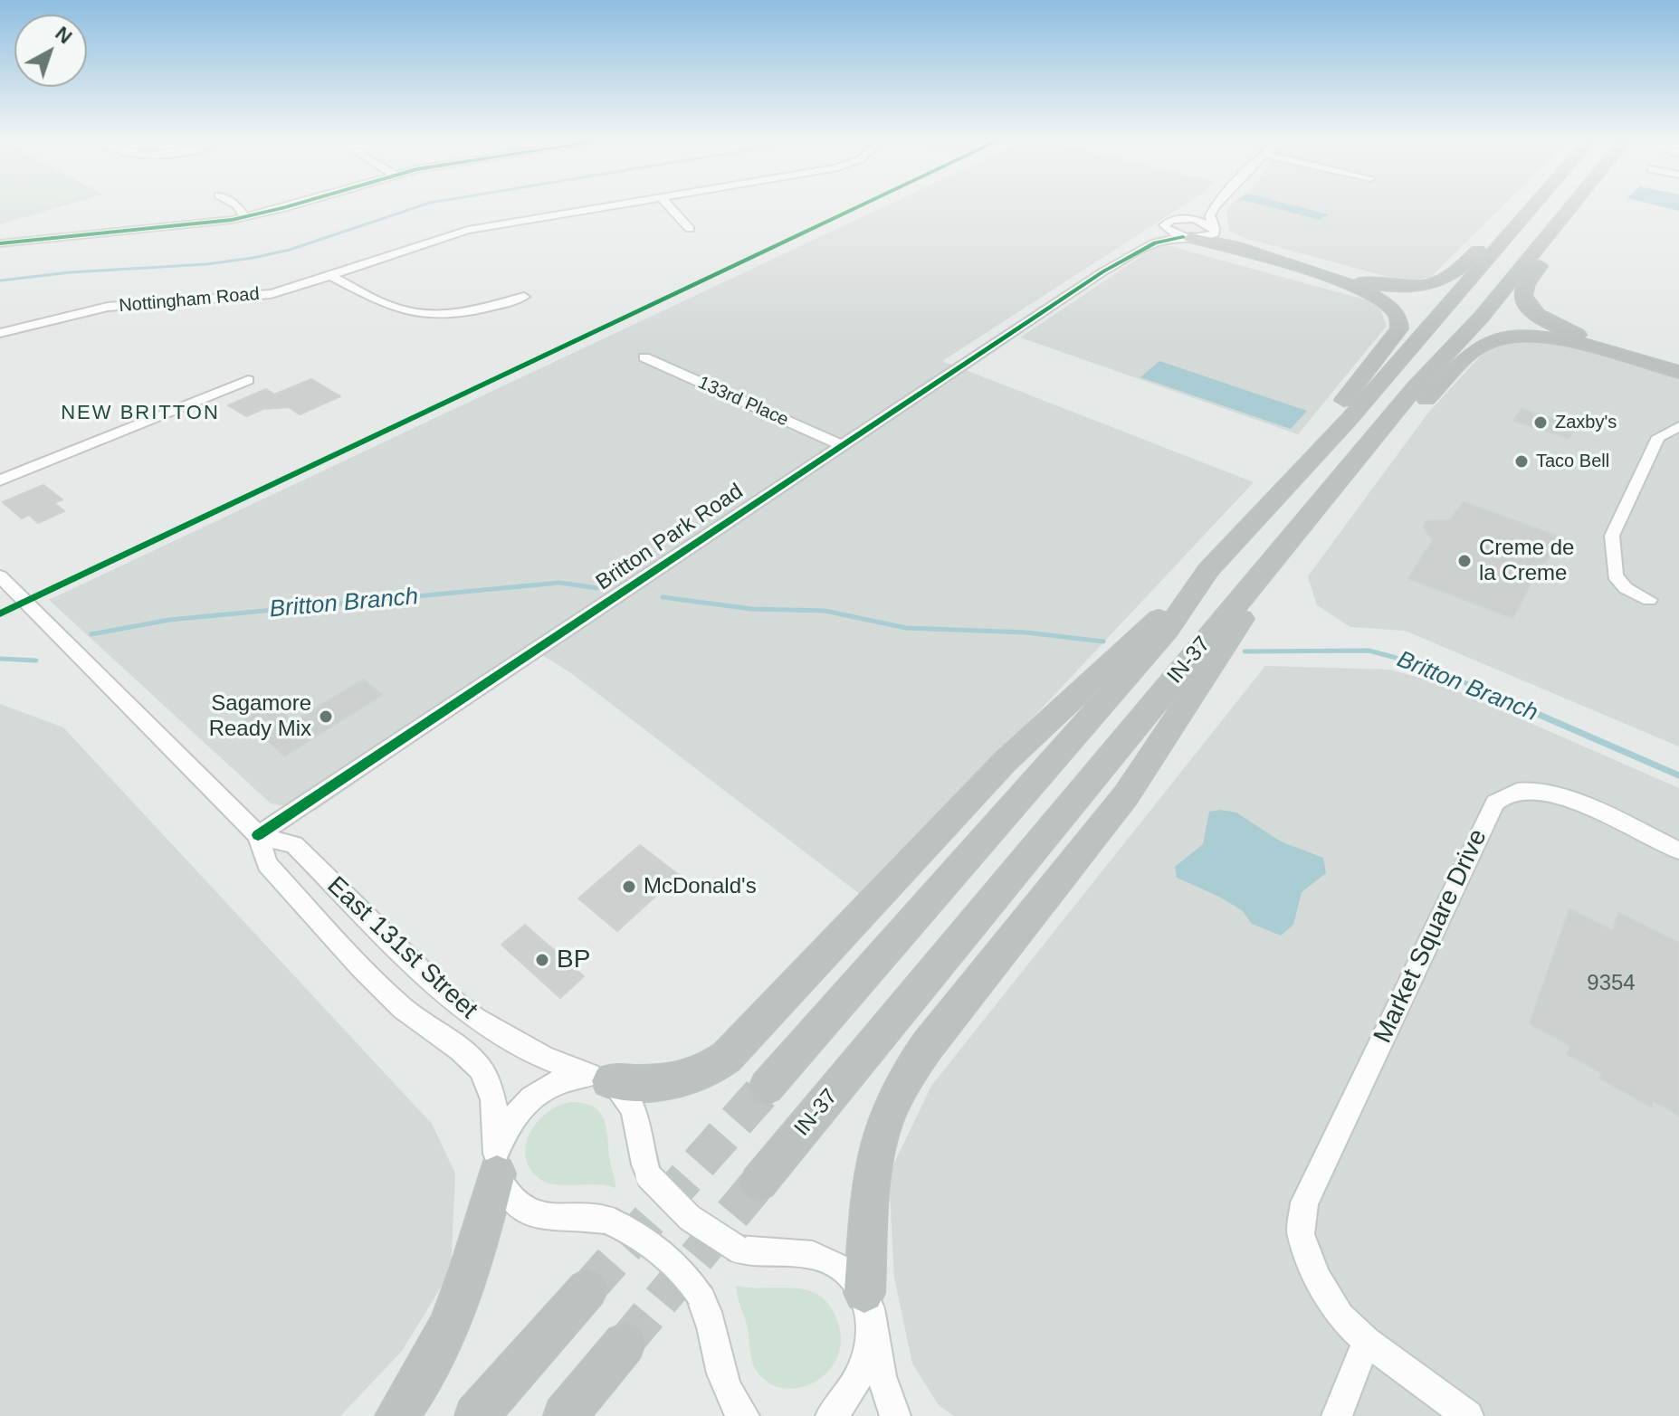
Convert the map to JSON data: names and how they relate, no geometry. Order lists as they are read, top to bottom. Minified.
{"streets":{"highway":["IN-37"],"street":["Nottingham Road","133rd Place","Britton Park Road","Market Square Drive","East 131st Street"]},"crossings":[["133rd Place","Britton Park Road"],["Britton Park Road","East 131st Street"]],"districts":["NEW BRITTON"],"water":["Britton Branch"],"places":["Zaxby's","Taco Bell","Creme de la Creme","Sagamore Ready Mix","McDonald's","BP"],"house_numbers":["9354"],"north":"top right"}
